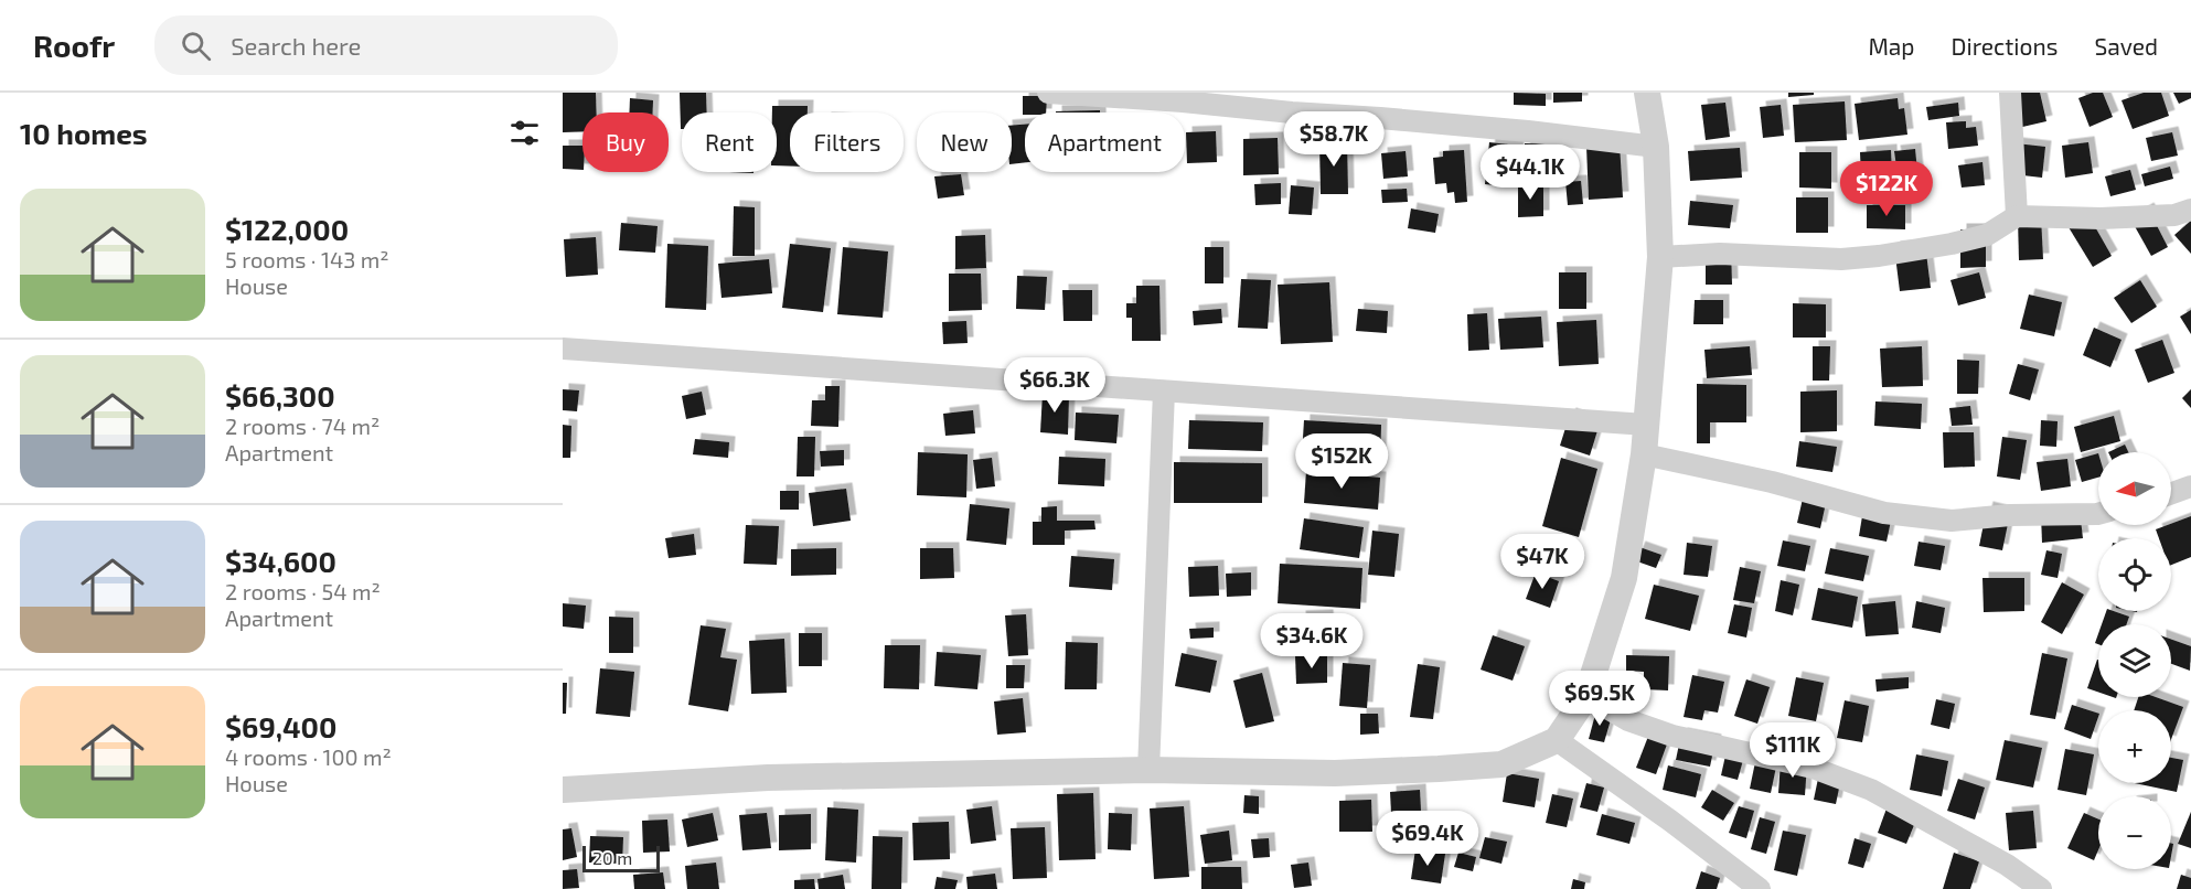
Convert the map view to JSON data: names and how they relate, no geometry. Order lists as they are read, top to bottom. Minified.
{"scale_bar":"20 m","north":"left","page":{"header":"Roofr","search":"Search here","nav":["Map","Directions","Saved"],"heading":"10 homes","price":["$58.7K","$44.1K","$122K","$66.3K","$152K","$47K","$34.6K","$69.5K","$111K","$69.4K"],"chip":["Buy","Rent","Filters","New","Apartment"],"list":[{"name":"$122,000","note":"5 rooms · 143 m² · House"},{"name":"$66,300","note":"2 rooms · 74 m² · Apartment"},{"name":"$34,600","note":"2 rooms · 54 m² · Apartment"},{"name":"$69,400","note":"4 rooms · 100 m² · House"}],"map_buttons":["+","−"],"scale":"20 m"}}
